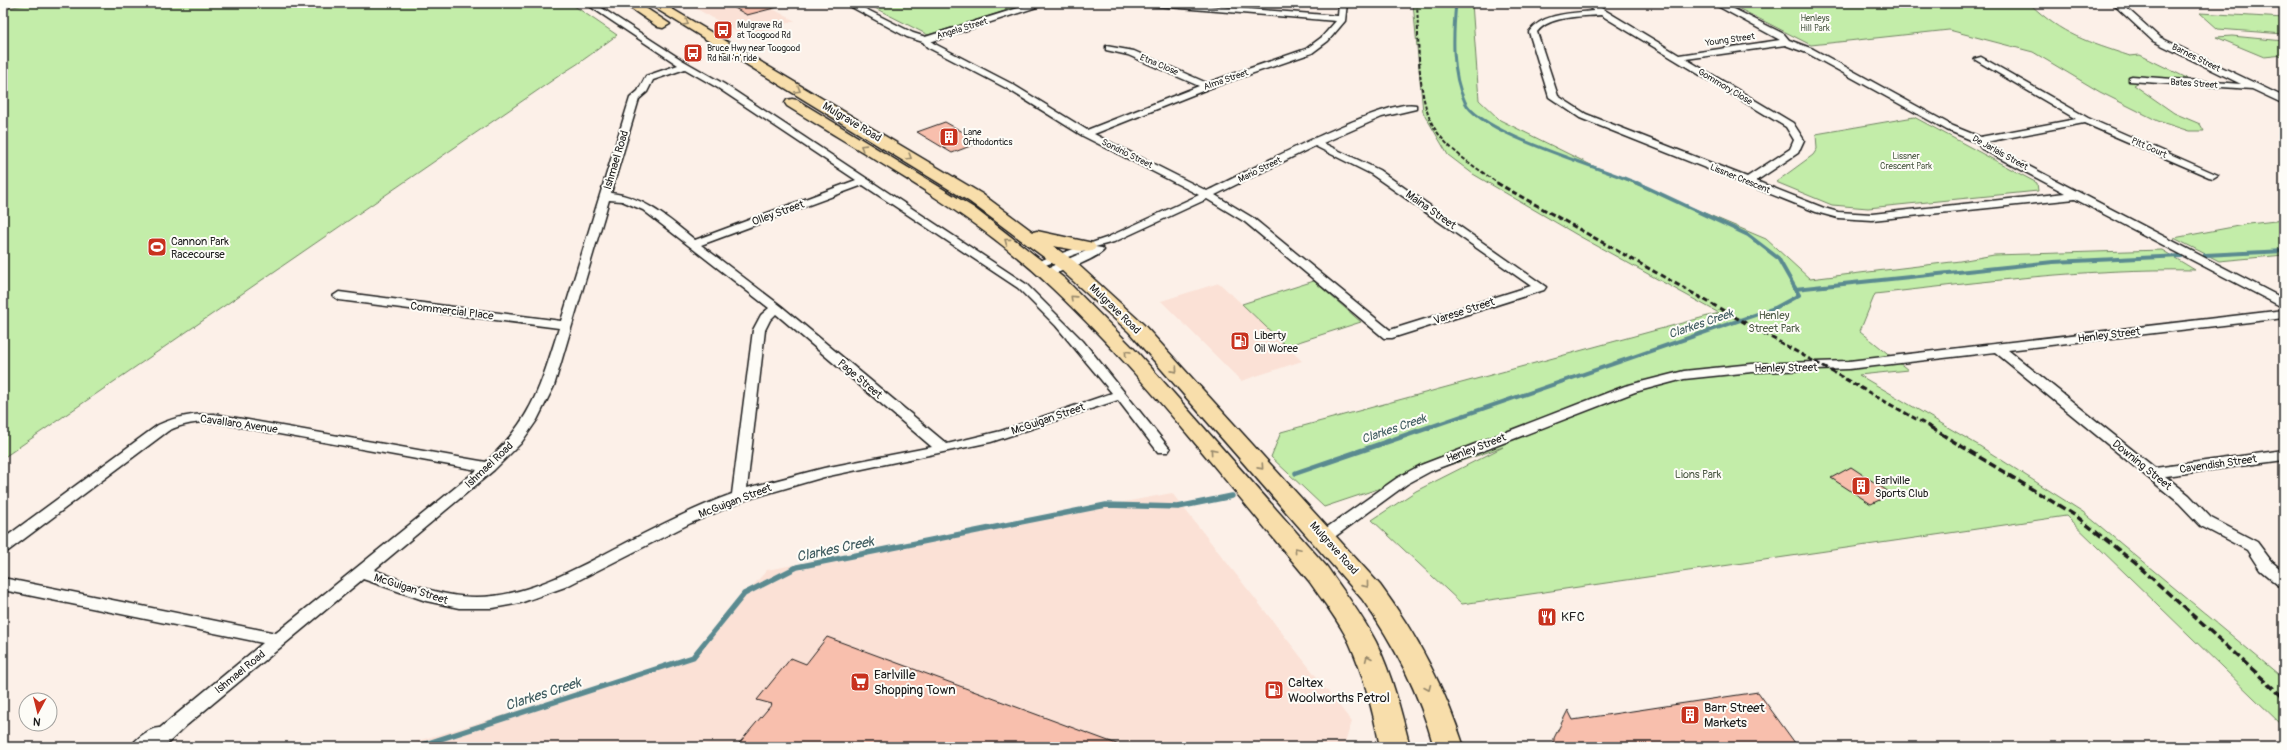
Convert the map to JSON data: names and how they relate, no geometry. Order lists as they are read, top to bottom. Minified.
{"streets":{"main road":["Mulgrave Road"],"street":["Angela Street","Young Street","Barnes Street","Etna Close","Alma Street","Bates Street","Gommory Close","Pitt Court","De Jarlais Street","Sondrio Street","Ishmael Road","Mario Street","Lissner Crescent","Maina Street","Olley Street","Commercial Place","Varese Street","Henley Street","Page Street","McGuigan Street","Cavallaro Avenue","Cavendish Street","Downing Street"]},"crossings":[["Angela Street","Sondrio Street"],["Young Street","Gommory Close"],["Young Street","De Jarlais Street"],["Barnes Street","Bates Street"],["Etna Close","Alma Street"],["Alma Street","Sondrio Street"],["Gommory Close","Lissner Crescent"],["Mulgrave Road","Mario Street"],["Mulgrave Road","Henley Street"],["De Jarlais Street","Lissner Crescent"],["Sondrio Street","Mario Street"],["Sondrio Street","Varese Street"],["Ishmael Road","Commercial Place"],["Ishmael Road","Page Street"],["Ishmael Road","McGuigan Street"],["Ishmael Road","Cavallaro Avenue"],["Mario Street","Maina Street"],["Maina Street","Varese Street"],["Olley Street","Page Street"],["Henley Street","Downing Street"],["Page Street","McGuigan Street"],["Cavendish Street","Downing Street"]],"water":["Clarkes Creek"],"parks":["Henleys Hill Park","Lissner Crescent Park","Henley Street Park","Lions Park"],"places":{"bus stop":["Mulgrave Rd at Toogood Rd","Bruce Hwy near Toogood Rd hail 'n' ride"],"building":["Lane Orthodontics","Earlville Sports Club","Barr Street Markets"],"sports":["Cannon Park Racecourse"],"fuel station":["Liberty Oil Woree","Caltex Woolworths Petrol"],"restaurant":["KFC"],"supermarket":["Earlville Shopping Town"]},"north":"bottom"}
